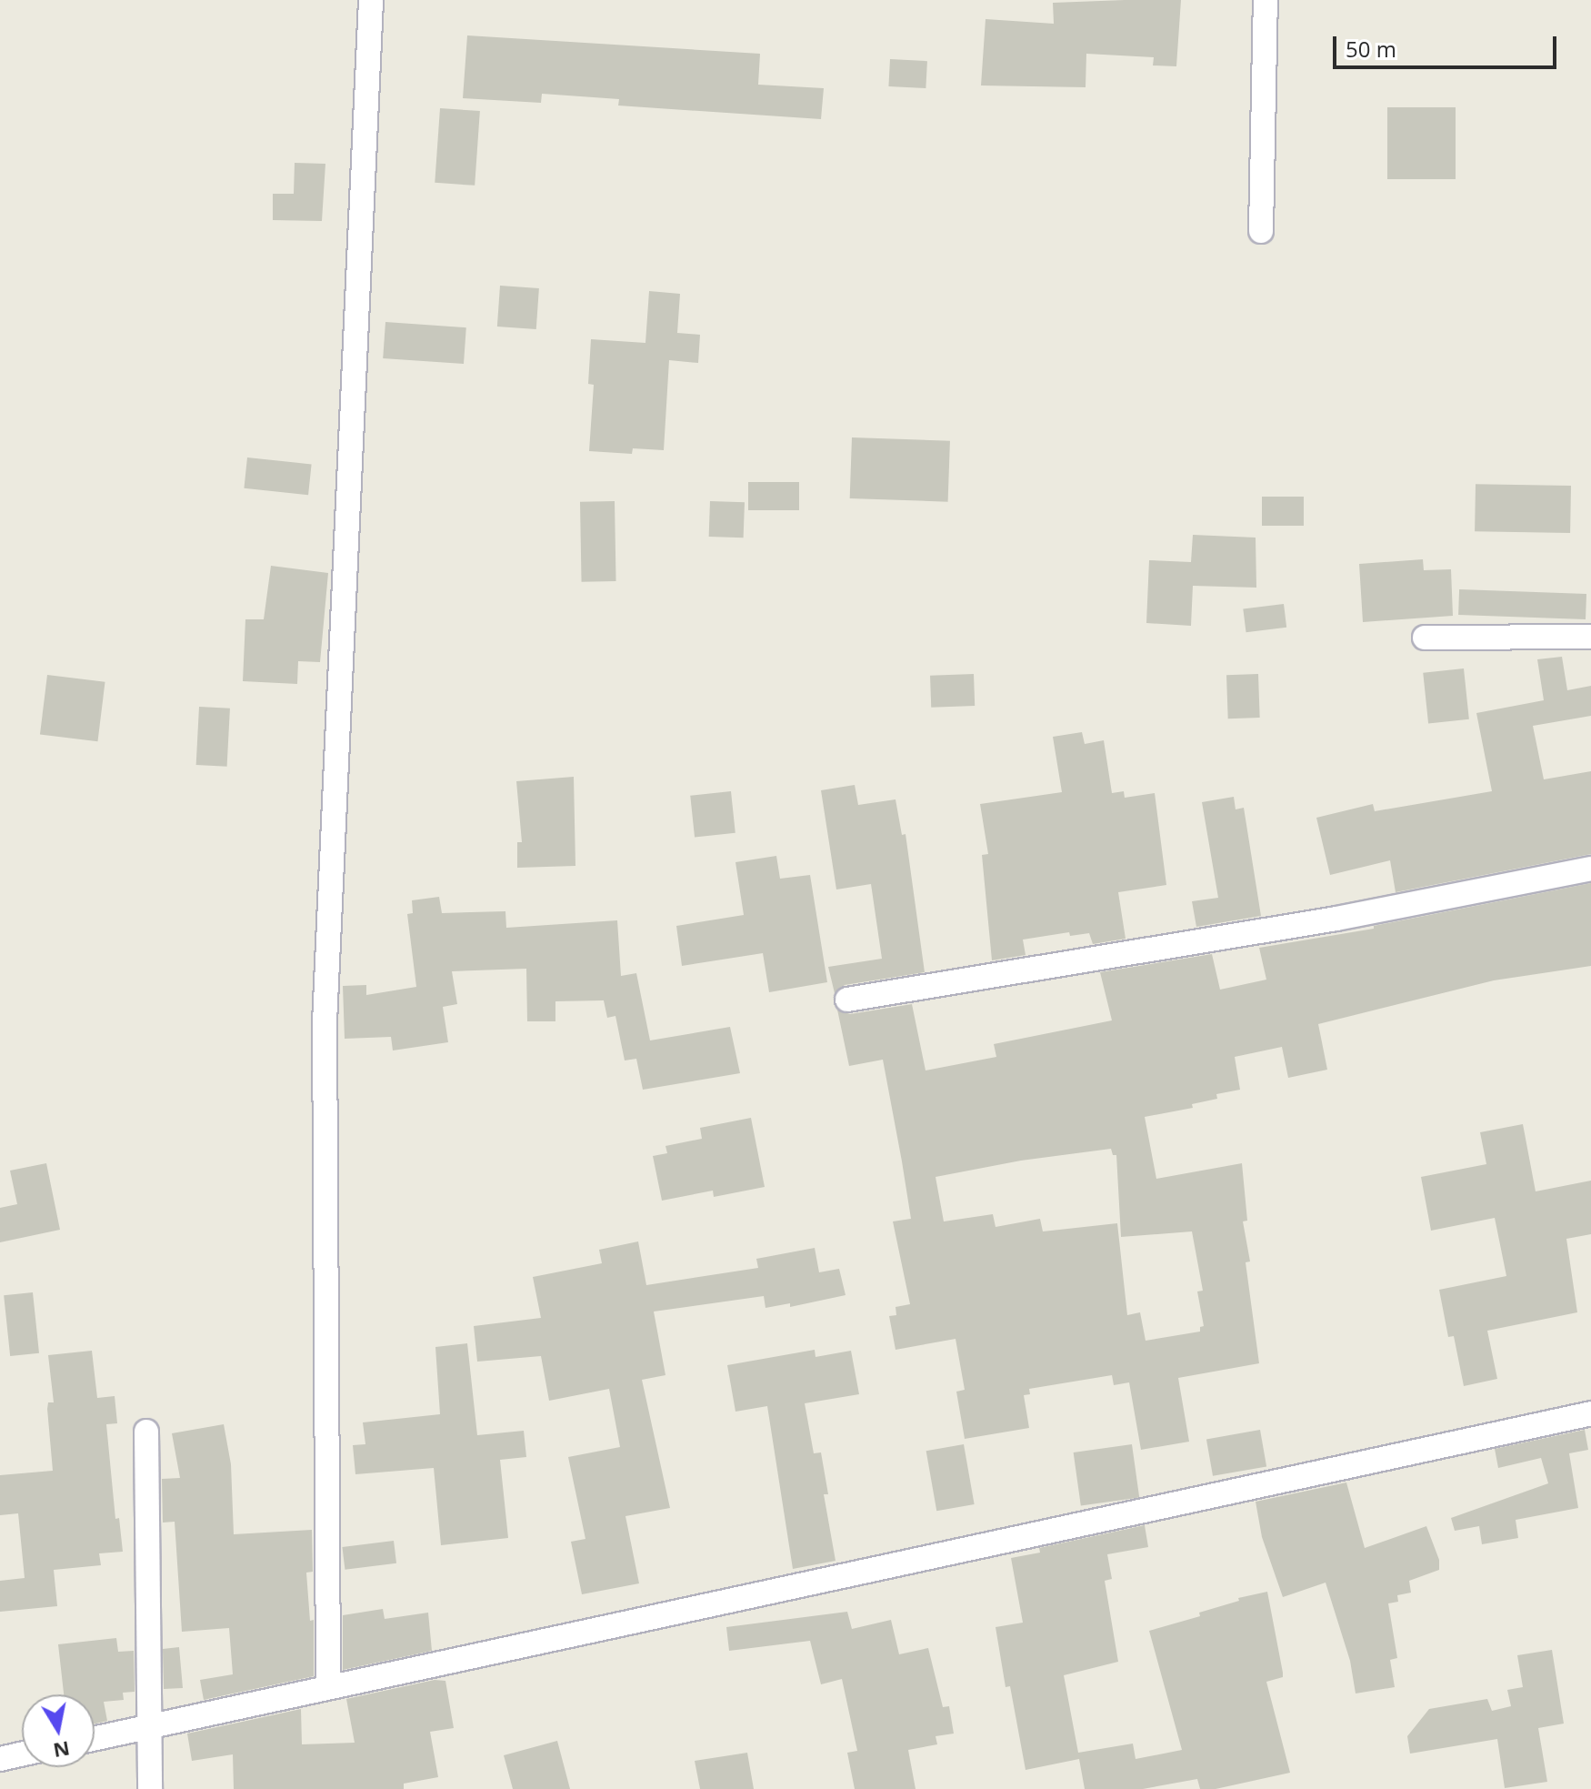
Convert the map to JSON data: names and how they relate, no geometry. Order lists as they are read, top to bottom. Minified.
{"scale_bar":"50 m","north":"bottom"}
